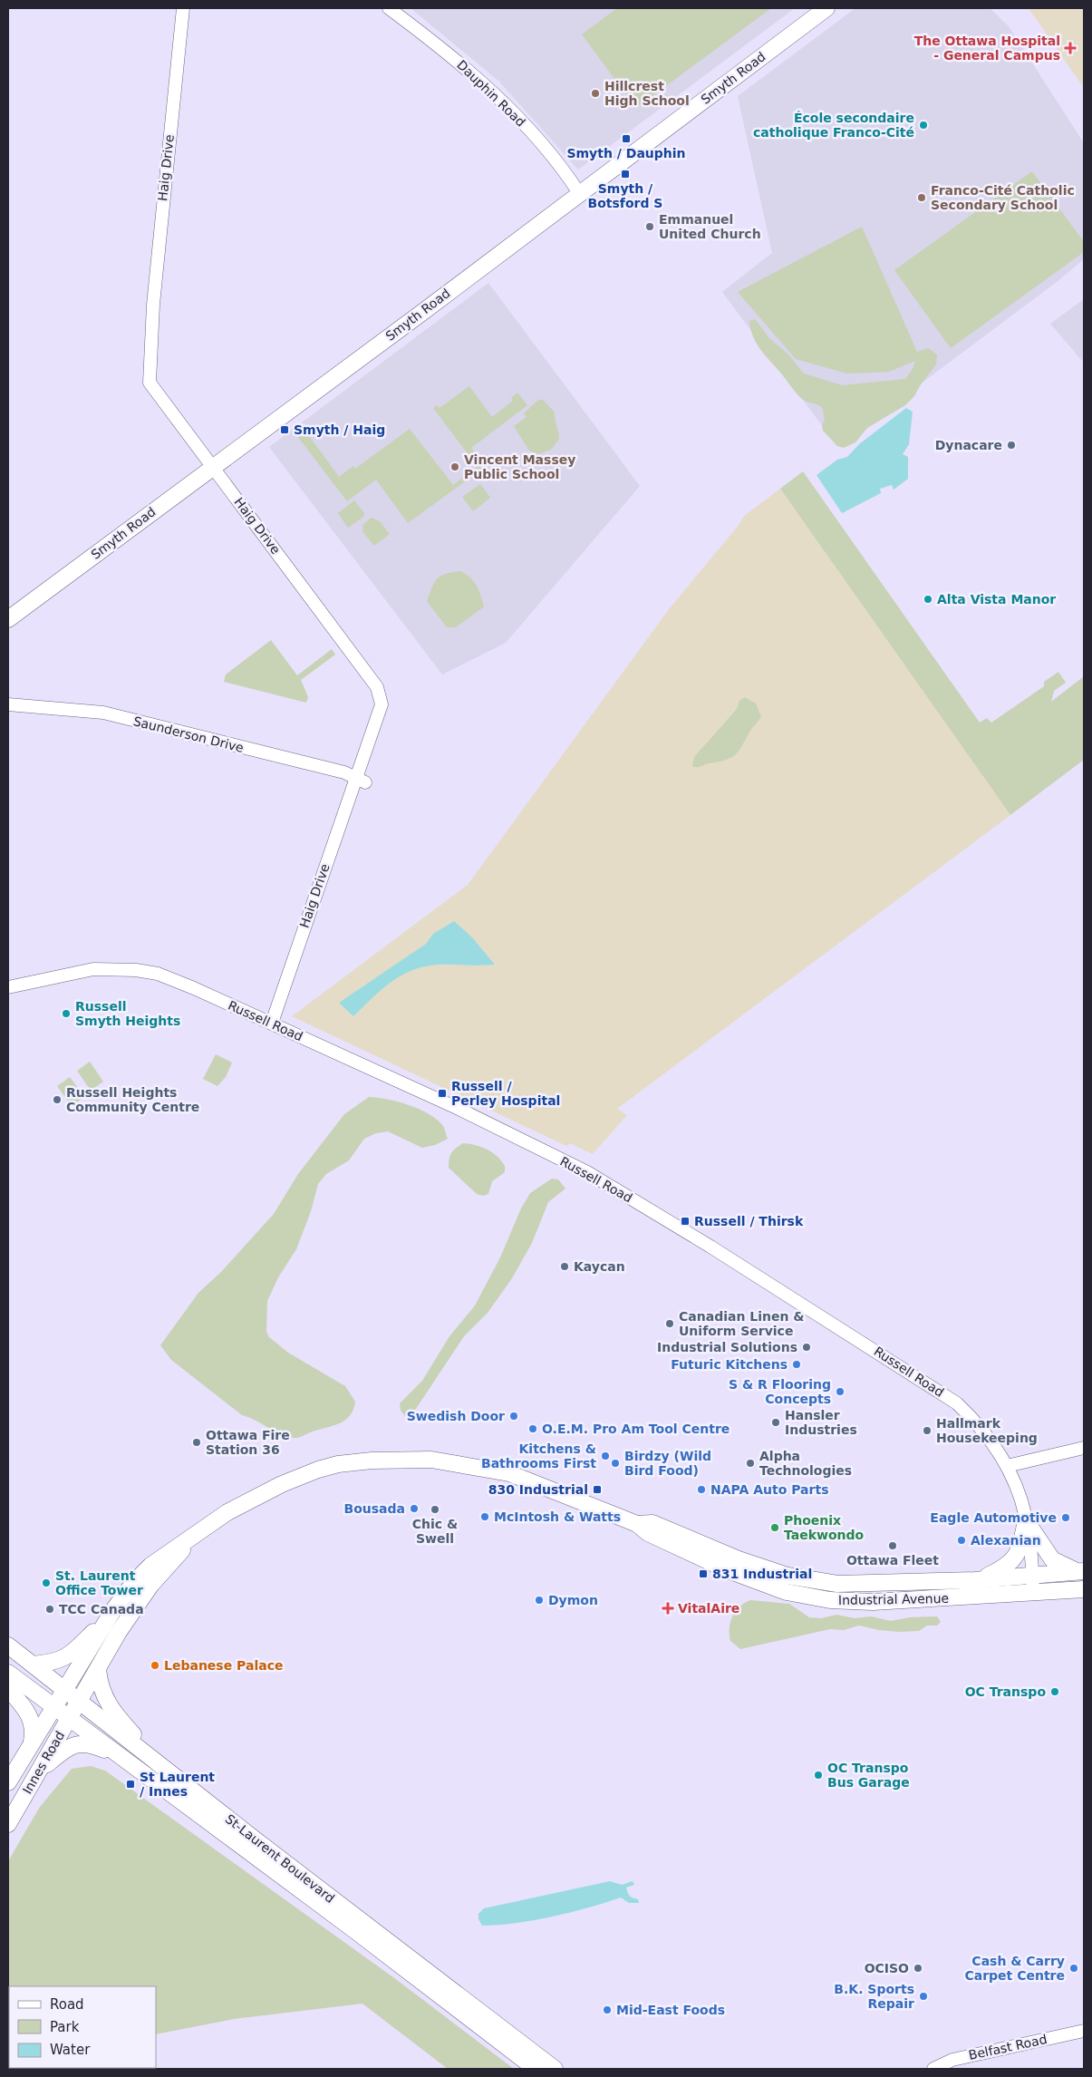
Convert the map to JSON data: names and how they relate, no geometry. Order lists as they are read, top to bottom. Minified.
{"streets":{"main road":["Smyth Road","Industrial Avenue","Innes Road","St-Laurent Boulevard"],"street":["Dauphin Road","Haig Drive","Saunderson Drive","Russell Road","Belfast Road"]},"crossings":[["Smyth Road","Dauphin Road"],["Smyth Road","Haig Drive"],["Haig Drive","Saunderson Drive"],["Haig Drive","Russell Road"],["Russell Road","Industrial Avenue"],["Industrial Avenue","Innes Road"],["Industrial Avenue","St-Laurent Boulevard"],["Innes Road","St-Laurent Boulevard"]],"places":{"health":["The Ottawa Hospital - General Campus","VitalAire"],"other":["Hillcrest High School","École secondaire catholique Franco-Cité","Franco-Cité Catholic Secondary School","Emmanuel United Church","Dynacare","Vincent Massey Public School","Alta Vista Manor","Russell Smyth Heights","Russell Heights Community Centre","Kaycan","Canadian Linen & Uniform Service","Industrial Solutions","Futuric Kitchens","S & R Flooring Concepts","Swedish Door","Hansler Industries","O.E.M. Pro Am Tool Centre","Hallmark Housekeeping","Ottawa Fire Station 36","Kitchens & Bathrooms First","Birdzy (Wild Bird Food)","Alpha Technologies","NAPA Auto Parts","Bousada","Chic & Swell","McIntosh & Watts","Eagle Automotive","Phoenix Taekwondo","Alexanian","Ottawa Fleet","St. Laurent Office Tower","Dymon","TCC Canada","Lebanese Palace","OC Transpo","OC Transpo Bus Garage","OCISO","Cash & Carry Carpet Centre","B.K. Sports Repair","Mid-East Foods"],"transit":["Smyth / Dauphin","Smyth / Botsford S","Smyth / Haig","Russell / Perley Hospital","Russell / Thirsk","830 Industrial","831 Industrial","St Laurent / Innes"]},"legend":["Road","Park","Water"]}
